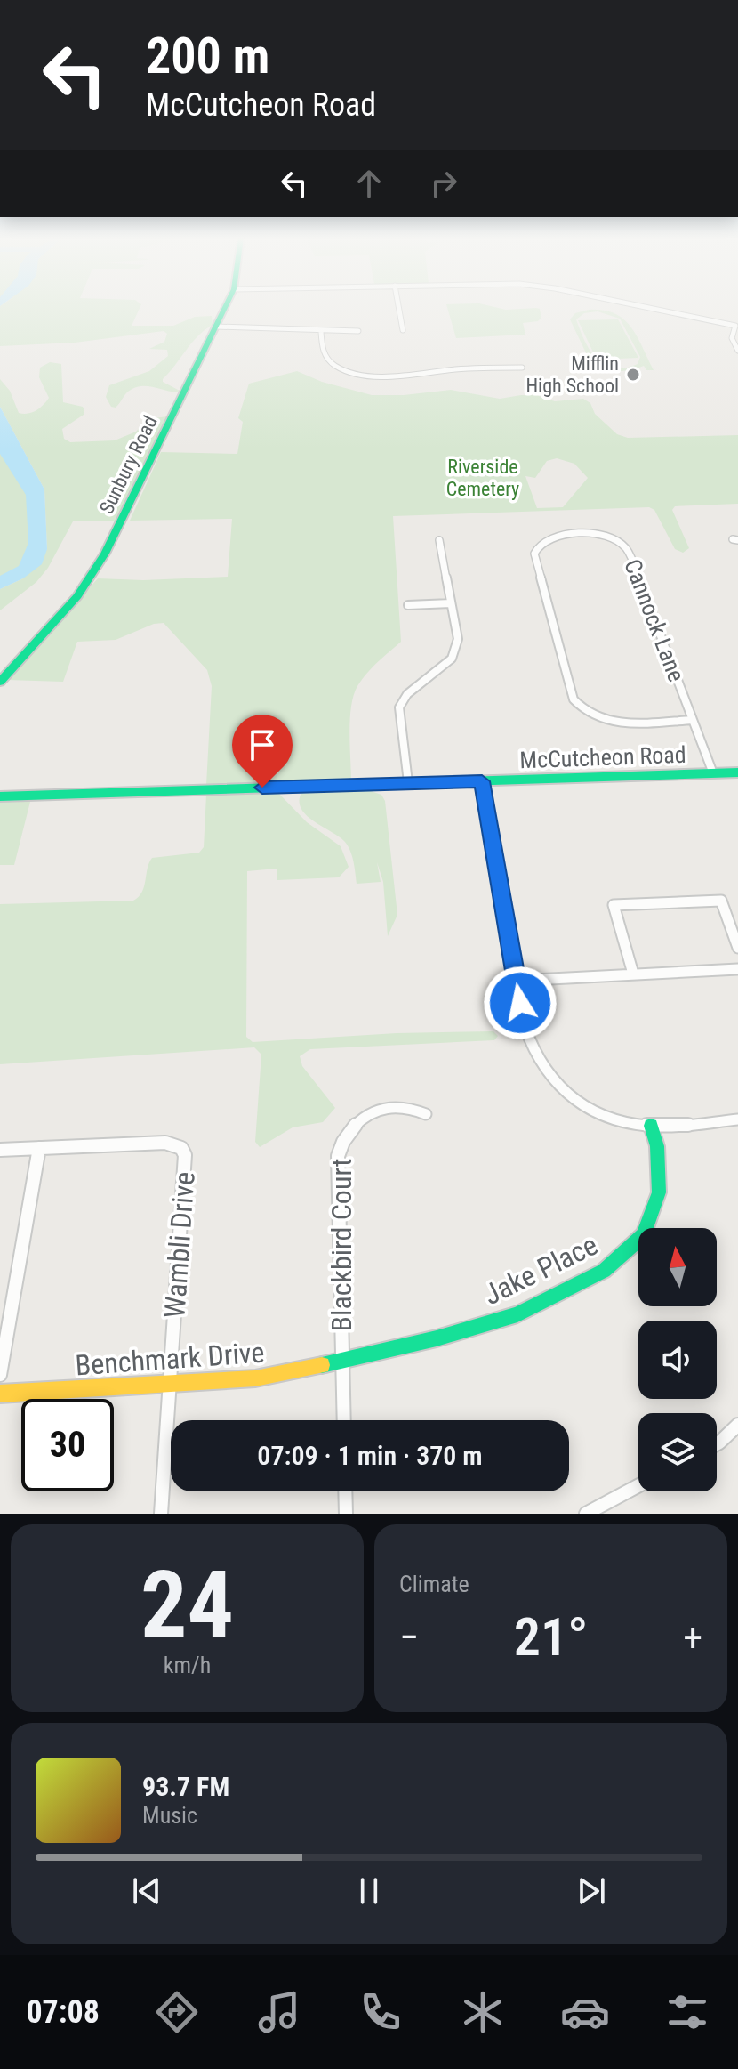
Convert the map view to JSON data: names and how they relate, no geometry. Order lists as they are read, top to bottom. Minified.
{"streets":{"main road":["Sunbury Road","McCutcheon Road","Jake Place","Benchmark Drive"],"street":["Cannock Lane","Wambli Drive","Blackbird Court"]},"crossings":[["Cannock Lane","McCutcheon Road"],["Wambli Drive","Benchmark Drive"],["Blackbird Court","Jake Place"],["Blackbird Court","Benchmark Drive"],["Jake Place","Benchmark Drive"]],"parks":["Riverside Cemetery"],"places":["Mifflin High School"],"north":"top","page":{"turn":["200 m","McCutcheon Road"],"limit":"30","trip":"07:09 · 1 min · 370 m","tile":[["24","km/h"],"Climate"],"heat":["−","21°","+"],"song":["93.7 FM","Music"],"tabs":"07:08"}}
